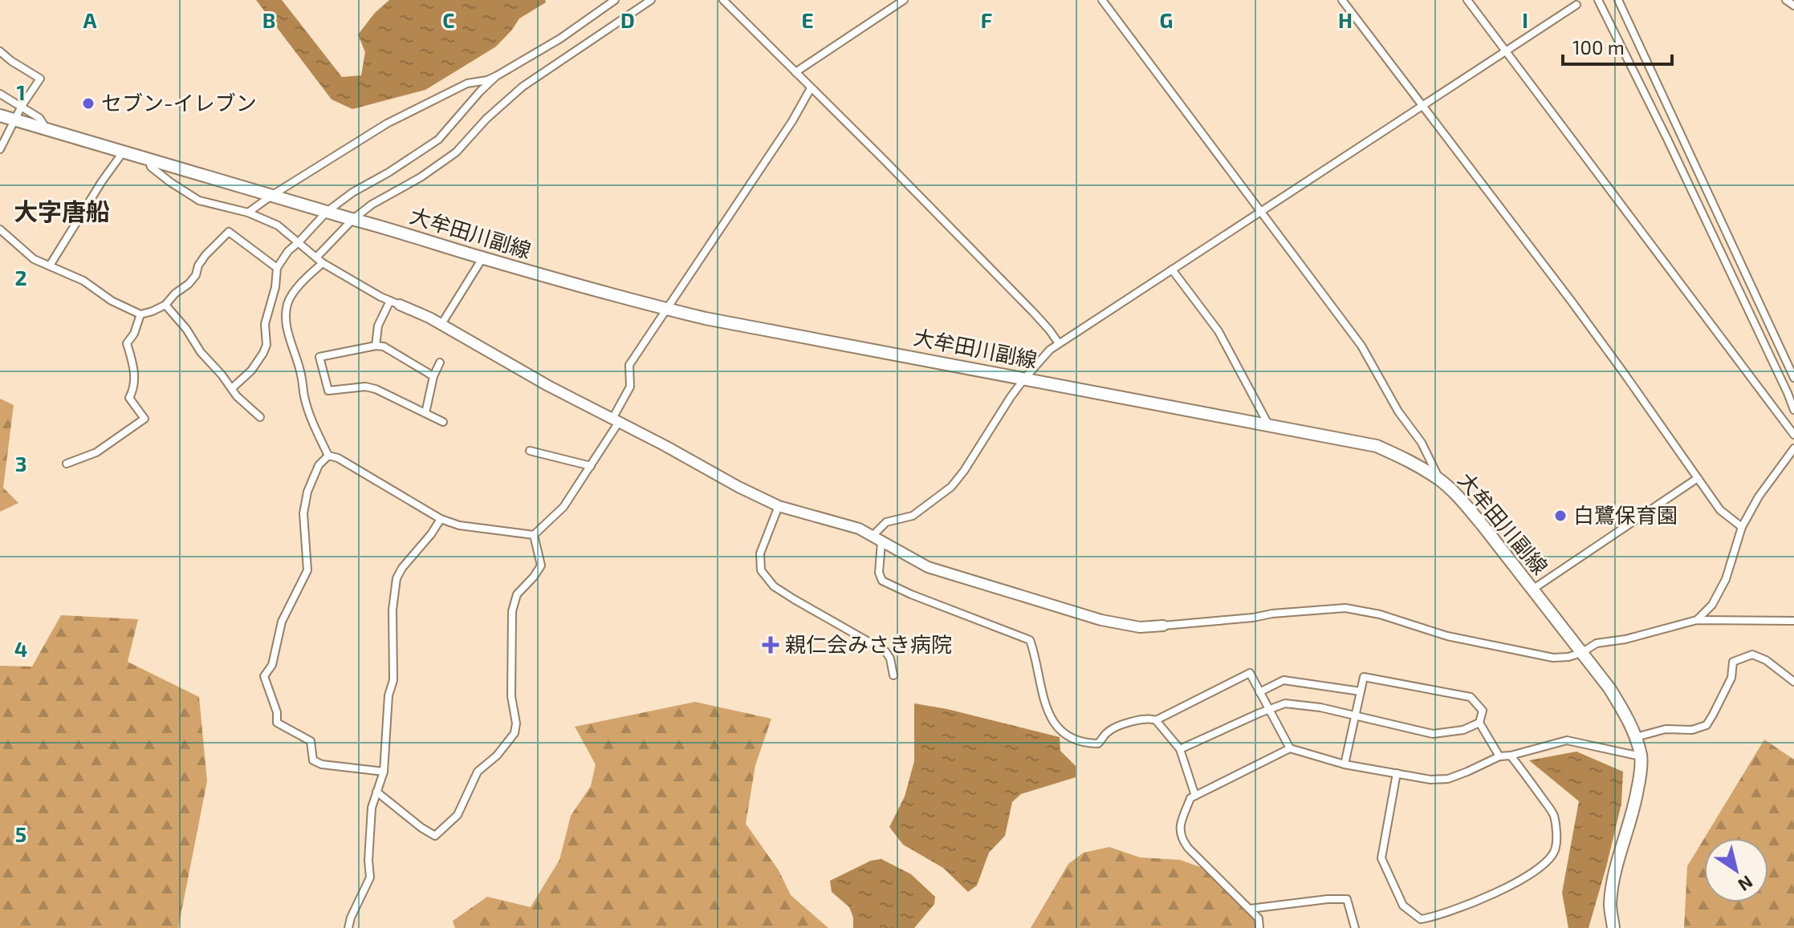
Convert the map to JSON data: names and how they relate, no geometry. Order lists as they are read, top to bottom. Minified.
{"streets":{"main road":["大牟田川副線"]},"districts":["大字唐船"],"places":{"other":["セブン-イレブン","白鷺保育園"],"health":["親仁会みさき病院"]},"scale_bar":"100 m","north":"bottom right","grid":{"columns":["A","B","C","D","E","F","G","H","I"],"rows":["1","2","3","4","5"]}}
